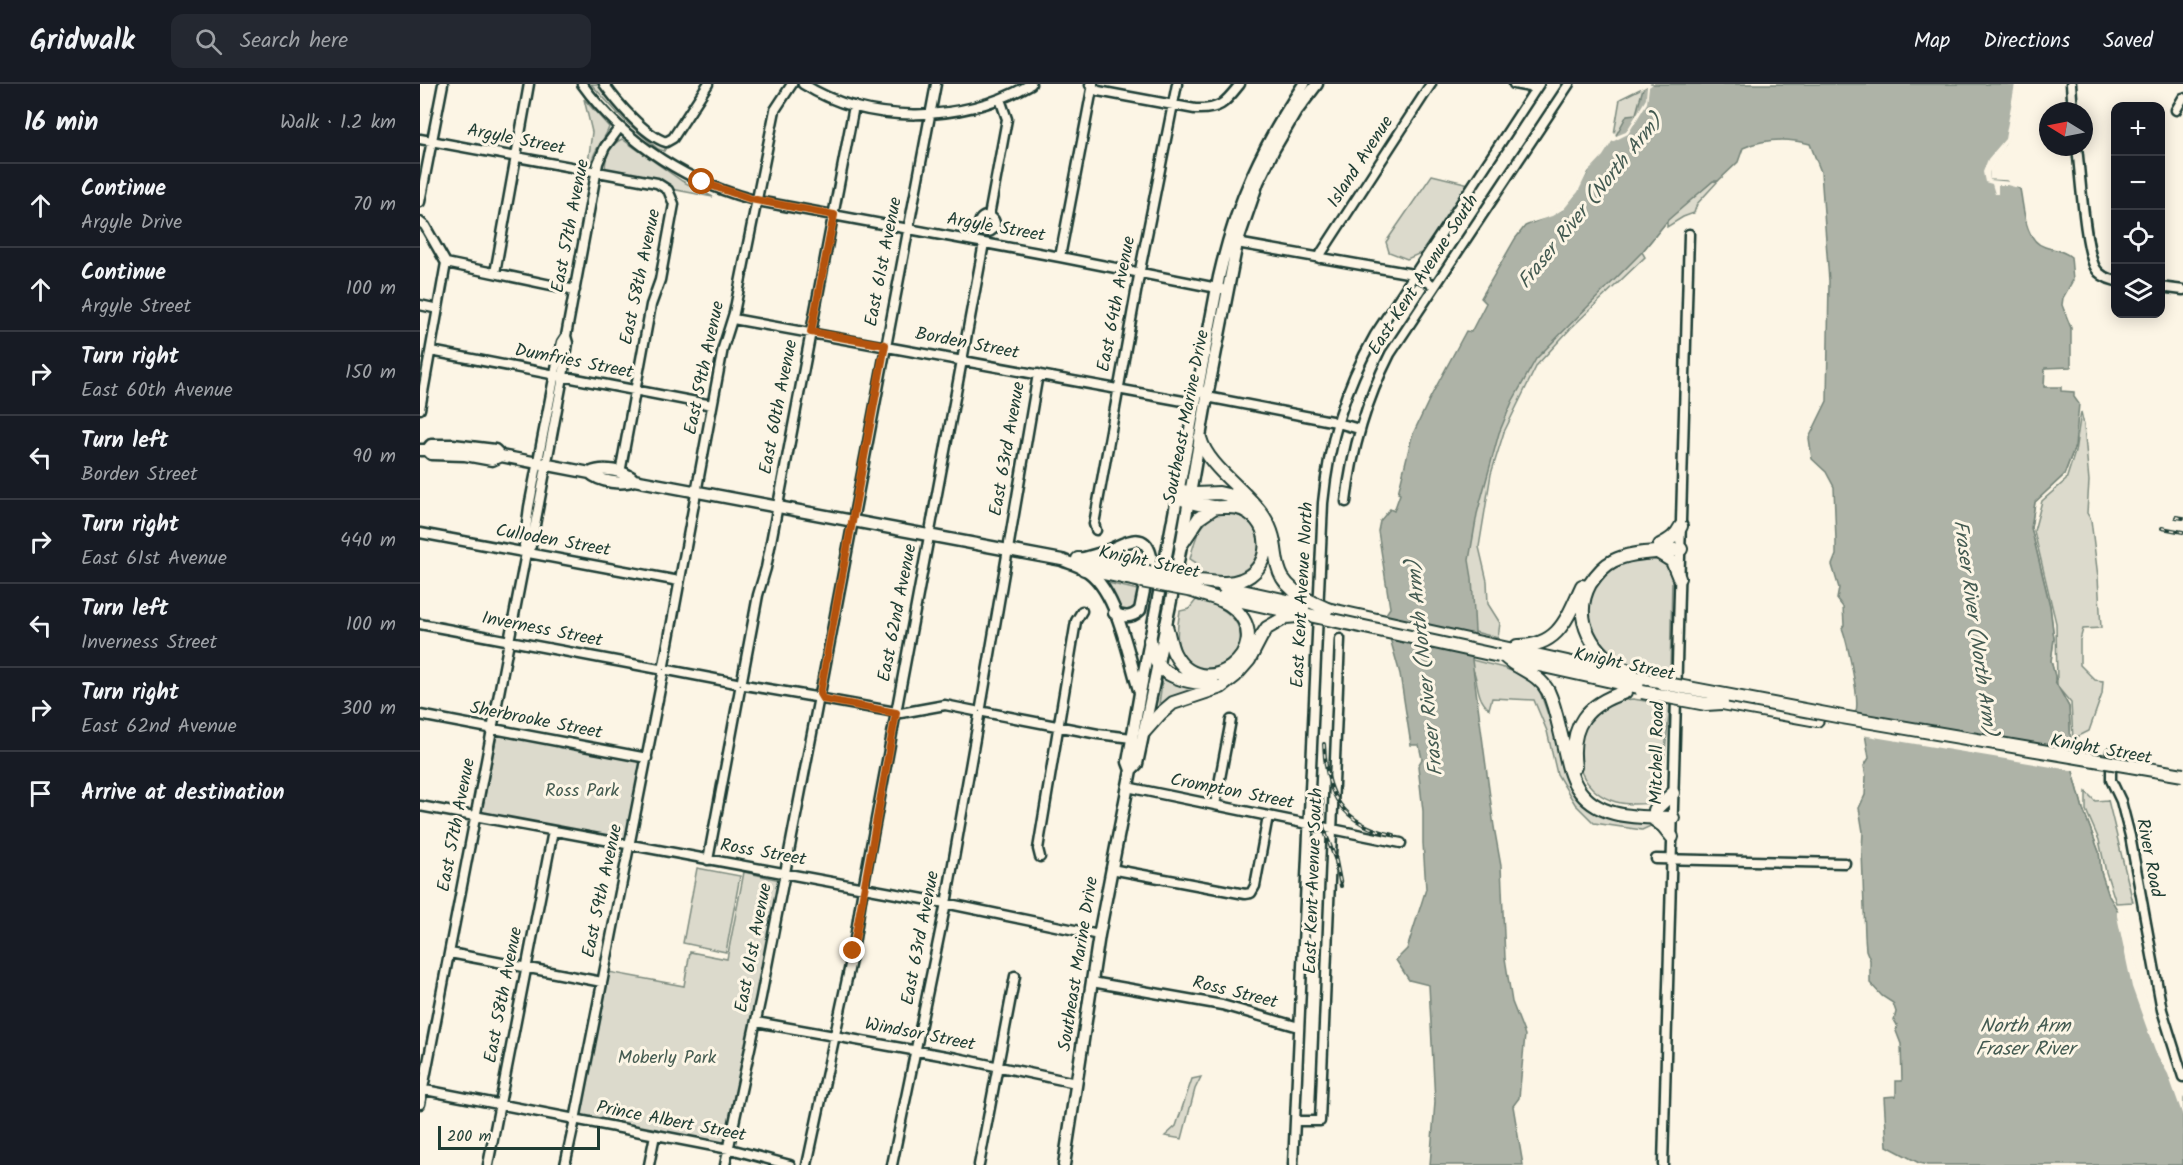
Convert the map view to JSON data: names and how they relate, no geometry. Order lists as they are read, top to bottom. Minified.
{"streets":{"highway":["Knight Street"],"main road":["Southeast Marine Drive"],"street":["Argyle Street","Island Avenue","East 57th Avenue","East 61st Avenue","East Kent Avenue South","East 58th Avenue","East 64th Avenue","Borden Street","Dumfries Street","East 59th Avenue","East 60th Avenue","East 63rd Avenue","Culloden Street","East Kent Avenue North","East 62nd Avenue","Inverness Street","Sherbrooke Street","Mitchell Road","Crompton Street","Ross Street","River Road","Windsor Street","Prince Albert Street"]},"crossings":[["Argyle Street","East 57th Avenue"],["Argyle Street","East 61st Avenue"],["Argyle Street","East 58th Avenue"],["Argyle Street","East 64th Avenue"],["Argyle Street","East 59th Avenue"],["Argyle Street","East 60th Avenue"],["Argyle Street","Southeast Marine Drive"],["Argyle Street","East 62nd Avenue"],["East 57th Avenue","Dumfries Street"],["East 57th Avenue","Culloden Street"],["East 57th Avenue","Knight Street"],["East 57th Avenue","Inverness Street"],["East 57th Avenue","Sherbrooke Street"],["East 57th Avenue","Ross Street"],["East 57th Avenue","Prince Albert Street"],["East 61st Avenue","Borden Street"],["East 61st Avenue","Knight Street"],["East 61st Avenue","Inverness Street"],["East 61st Avenue","Ross Street"],["East 61st Avenue","Windsor Street"],["East 61st Avenue","Prince Albert Street"],["East Kent Avenue South","East Kent Avenue North"],["East Kent Avenue South","Crompton Street"],["East 58th Avenue","Dumfries Street"],["East 58th Avenue","Knight Street"],["East 58th Avenue","Ross Street"],["East 58th Avenue","Prince Albert Street"],["East 64th Avenue","Borden Street"],["Borden Street","East 59th Avenue"],["Borden Street","East 60th Avenue"],["Borden Street","Southeast Marine Drive"],["Borden Street","East 63rd Avenue"],["Borden Street","East 62nd Avenue"],["Dumfries Street","East 59th Avenue"],["East 59th Avenue","Culloden Street"],["East 59th Avenue","Knight Street"],["East 59th Avenue","Inverness Street"],["East 59th Avenue","Sherbrooke Street"],["East 59th Avenue","Ross Street"],["East 59th Avenue","Prince Albert Street"],["East 60th Avenue","Knight Street"],["East 60th Avenue","Inverness Street"],["East 60th Avenue","Ross Street"],["Southeast Marine Drive","Inverness Street"],["Southeast Marine Drive","Crompton Street"],["Southeast Marine Drive","Ross Street"],["Southeast Marine Drive","Windsor Street"],["East 63rd Avenue","Knight Street"],["East 63rd Avenue","Inverness Street"],["East 63rd Avenue","Ross Street"],["East 63rd Avenue","Windsor Street"],["Knight Street","East 62nd Avenue"],["East Kent Avenue North","Crompton Street"],["East Kent Avenue North","Ross Street"],["East 62nd Avenue","Inverness Street"],["East 62nd Avenue","Ross Street"],["East 62nd Avenue","Windsor Street"]],"water":["Fraser River (North Arm)","North Arm Fraser River"],"parks":["Ross Park","Moberly Park"],"scale_bar":"200 m","north":"left","page":{"header":"Gridwalk","search":"Search here","nav":["Map","Directions","Saved"],"heading":["16 min","Walk · 1.2 km"],"map_buttons":["+","−"],"list":[["Continue","Argyle Drive","70 m"],["Continue","Argyle Street","100 m"],["Turn right","East 60th Avenue","150 m"],["Turn left","Borden Street","90 m"],["Turn right","East 61st Avenue","440 m"],["Turn left","Inverness Street","100 m"],["Turn right","East 62nd Avenue","300 m"],"Arrive at destination"],"scale":"200 m"}}
